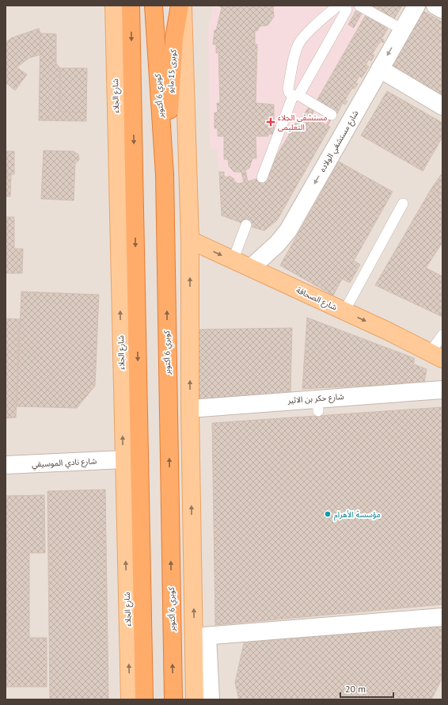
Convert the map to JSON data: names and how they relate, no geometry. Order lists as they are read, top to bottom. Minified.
{"streets":{"highway":["كوبرى 15 مايو","كوبري 6 أكتوبر"],"main road":["شارع الجلاء","شارع الصحافة"],"street":["شارع مستشفي الولاده","شارع حكر بن الاثير","شارع نادي الموسيقي"]},"crossings":[["كوبرى 15 مايو","كوبري 6 أكتوبر"],["شارع الجلاء","شارع نادي الموسيقي"],["شارع مستشفي الولاده","شارع الصحافة"]],"one_way":["شارع مستشفي الولاده","شارع الصحافة"],"places":{"health":["مستشفى الجلاء التعليمى"],"other":["مؤسسة الأهرام"]},"scale_bar":"20 m"}
